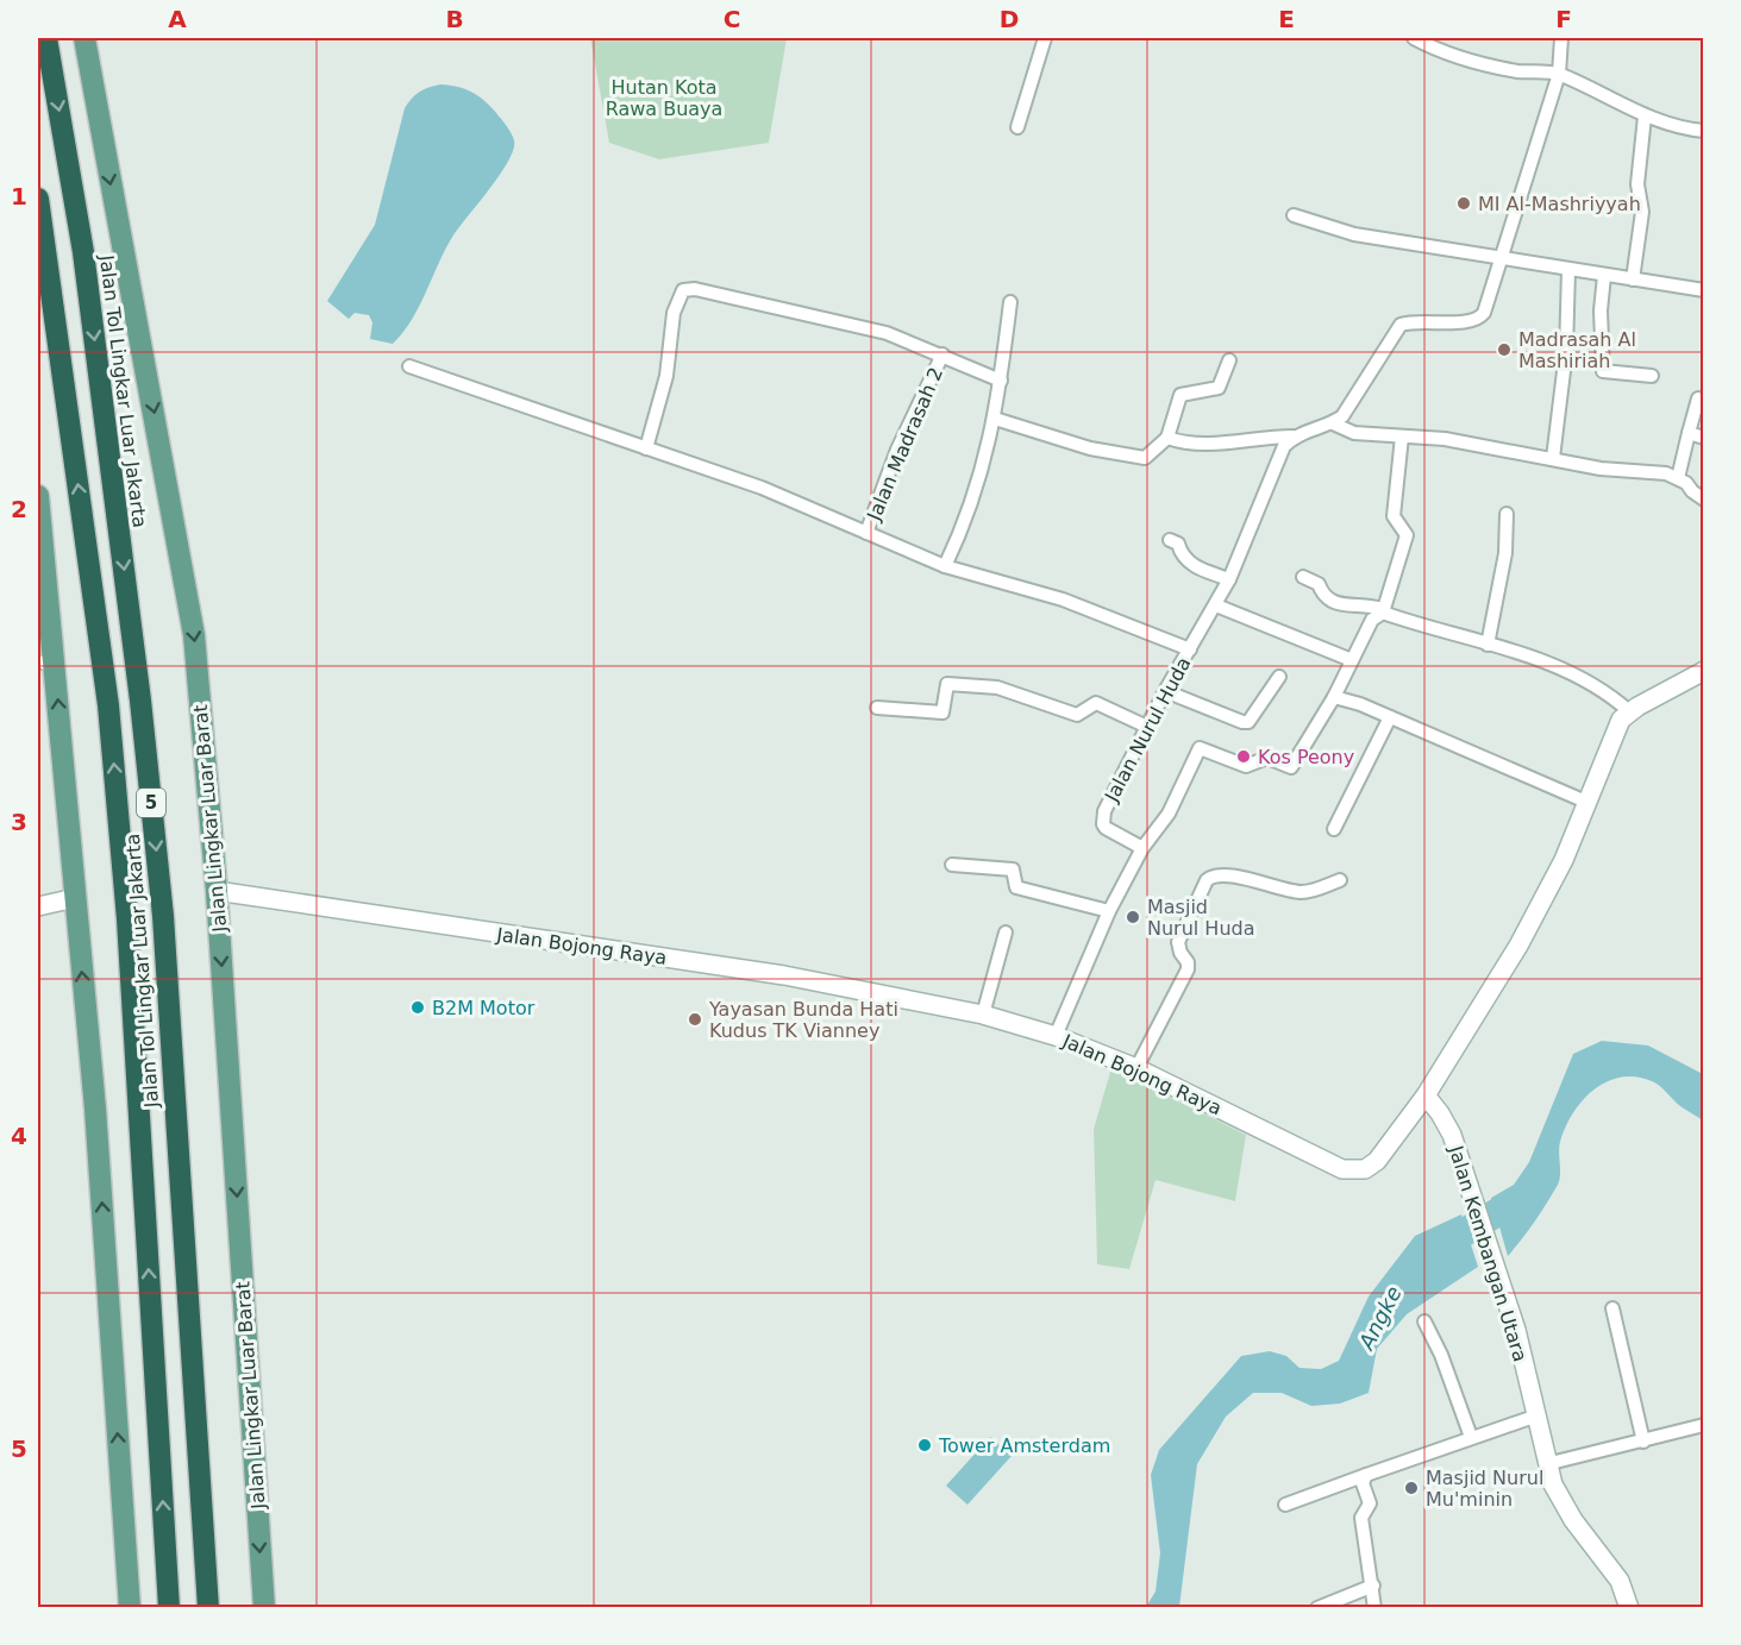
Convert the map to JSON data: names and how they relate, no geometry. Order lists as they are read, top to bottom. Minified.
{"streets":{"highway":["Jalan Tol Lingkar Luar Jakarta","5"],"main road":["Jalan Lingkar Luar Barat"],"street":["Jalan Madrasah 2","Jalan Nurul Huda","Jalan Bojong Raya","Jalan Kembangan Utara"]},"crossings":[["Jalan Lingkar Luar Barat","Jalan Bojong Raya"],["Jalan Bojong Raya","Jalan Kembangan Utara"]],"water":["Angke"],"parks":["Hutan Kota Rawa Buaya"],"places":["MI Al-Mashriyyah","Madrasah Al Mashiriah","Kos Peony","Masjid Nurul Huda","B2M Motor","Yayasan Bunda Hati Kudus TK Vianney","Tower Amsterdam","Masjid Nurul Mu'minin"],"grid":{"columns":["A","B","C","D","E","F"],"rows":["1","2","3","4","5"]}}
